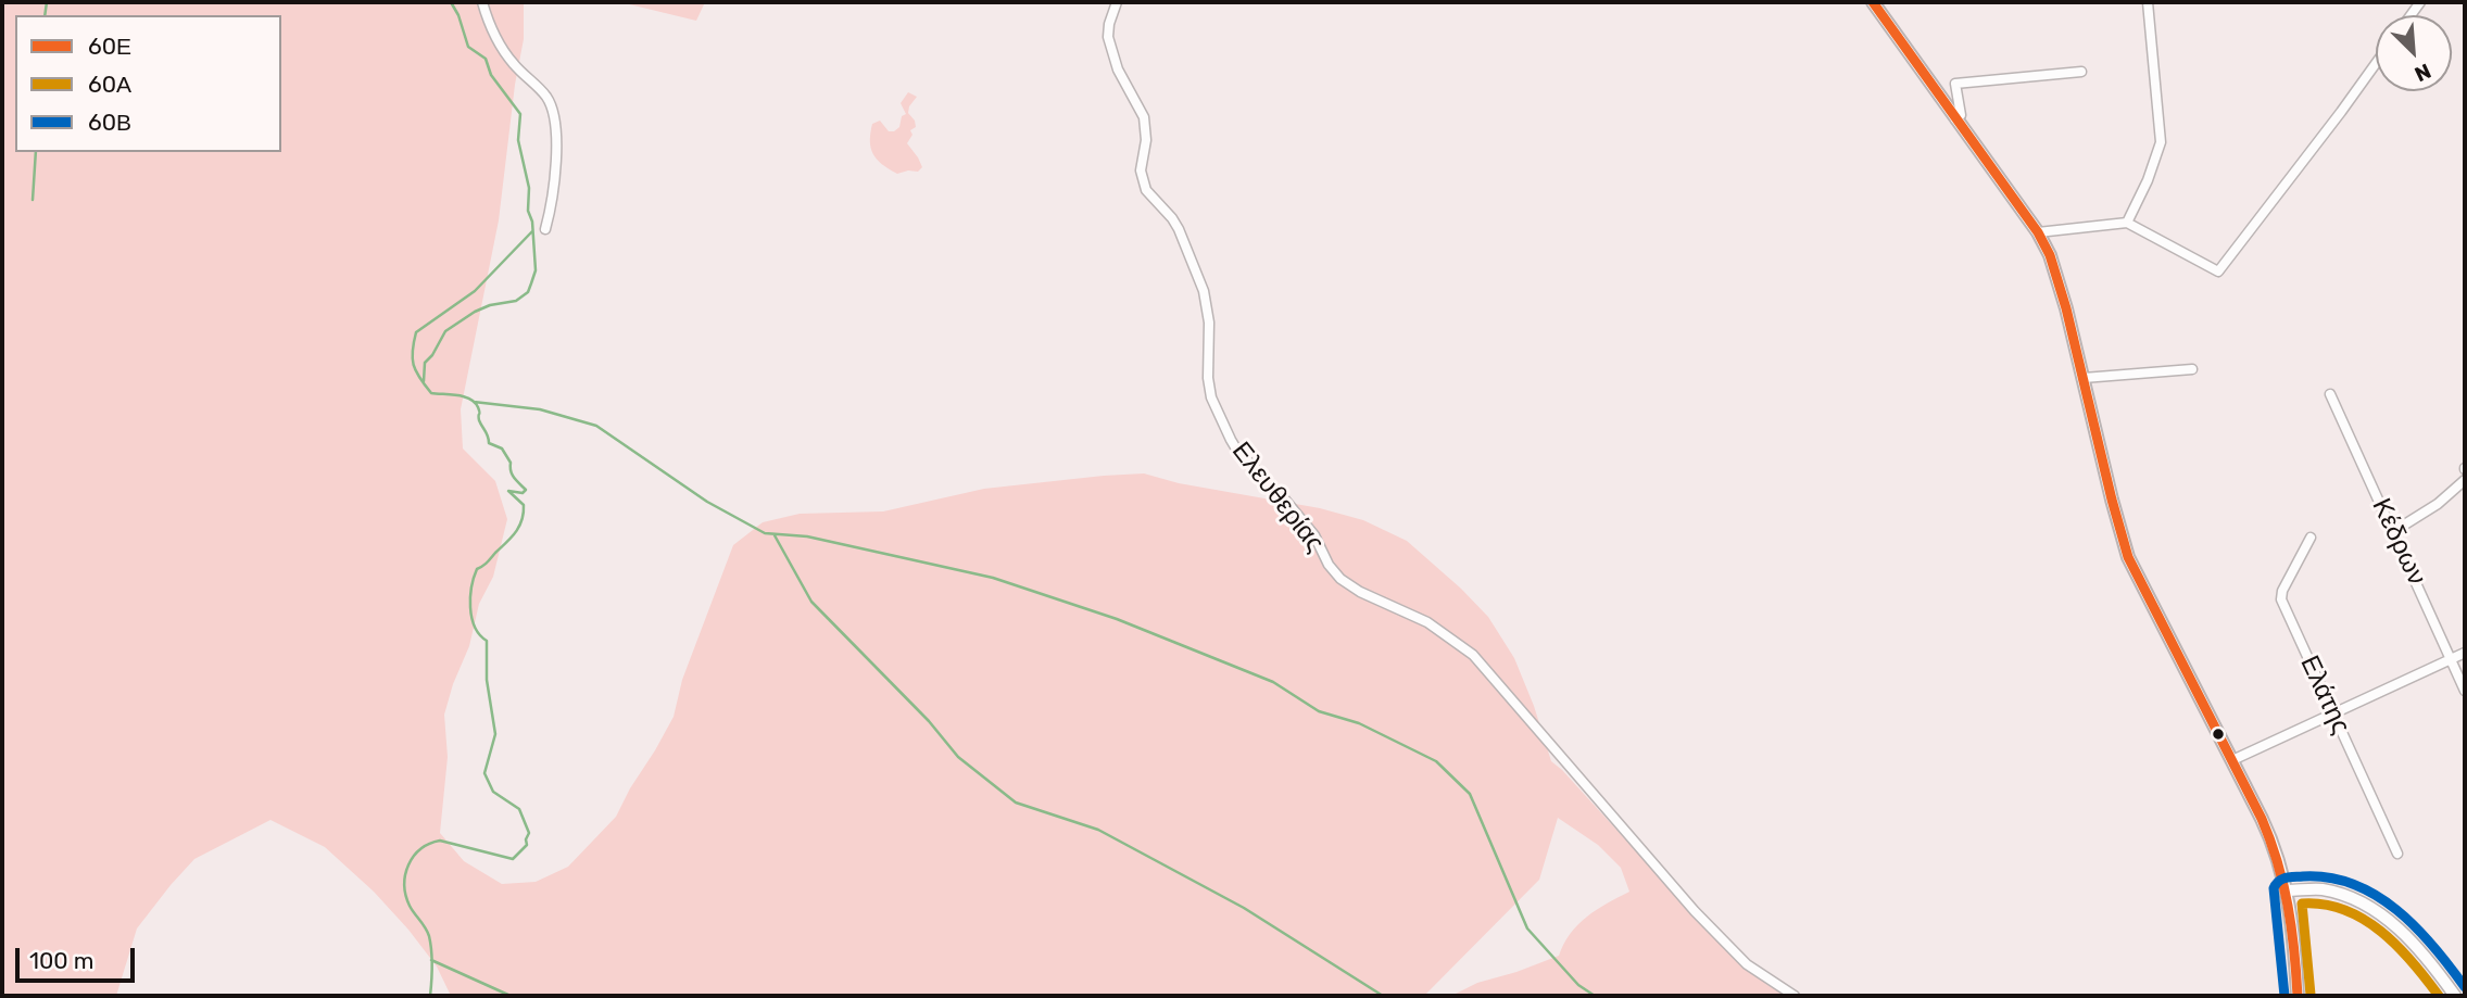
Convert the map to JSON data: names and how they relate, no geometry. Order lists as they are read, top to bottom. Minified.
{"streets":{"street":["Ελευθερίας","Κέδρων","Ελάτης"]},"lines":["transit line 60Ε","transit line 60Β","transit line 60Α"],"legend":["60Ε","60Α","60Β"],"scale_bar":"100 m","north":"bottom right"}
